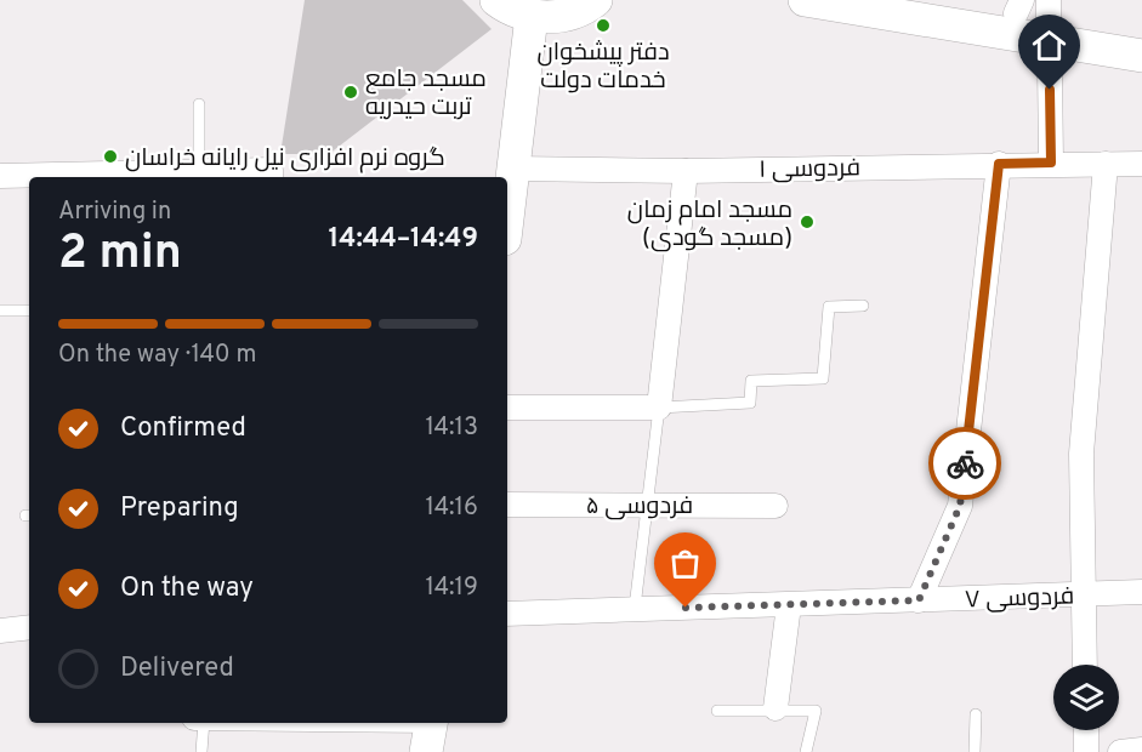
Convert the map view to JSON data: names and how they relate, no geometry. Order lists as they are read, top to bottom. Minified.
{"streets":{"street":["فردوسی ۱","فردوسی ۵","فردوسی ۷"]},"places":["دفتر پیشخوان خدمات دولت","مسجد جامع تربت حیدریه","گروه نرم افزاری نیل رایانه خراسان","مسجد امام زمان (مسجد گودی)"],"page":{"heading":["2 min","Arriving in","14:44–14:49"],"bar":"On the way · 140 m","list":[["Confirmed","14:13"],["Preparing","14:16"],["On the way","14:19"],"Delivered"]}}
